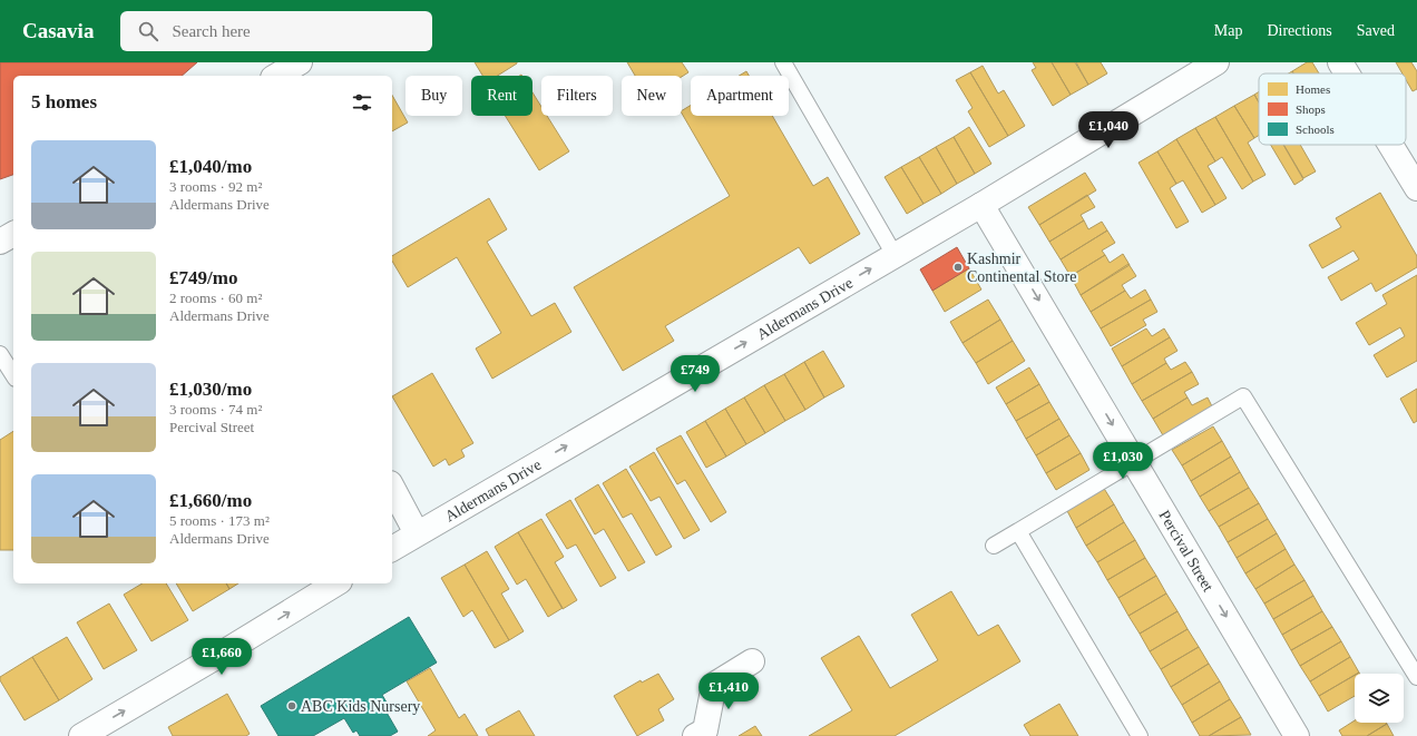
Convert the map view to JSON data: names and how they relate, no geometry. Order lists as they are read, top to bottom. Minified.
{"streets":{"street":["Aldermans Drive","Percival Street"]},"crossings":[["Aldermans Drive","Percival Street"]],"one_way":["Aldermans Drive","Percival Street"],"places":["Kashmir Continental Store","ABC Kids Nursery"],"legend":["Homes","Shops","Schools"],"page":{"header":"Casavia","search":"Search here","nav":["Map","Directions","Saved"],"chip":["Buy","Rent","Filters","New","Apartment"],"heading":"5 homes","price":["£1,040","£749","£1,030","£1,660","£1,410"],"list":[{"name":"£1,040/mo","note":"3 rooms · 92 m² · Aldermans Drive"},{"name":"£749/mo","note":"2 rooms · 60 m² · Aldermans Drive"},{"name":"£1,030/mo","note":"3 rooms · 74 m² · Percival Street"},{"name":"£1,660/mo","note":"5 rooms · 173 m² · Aldermans Drive"}]}}
